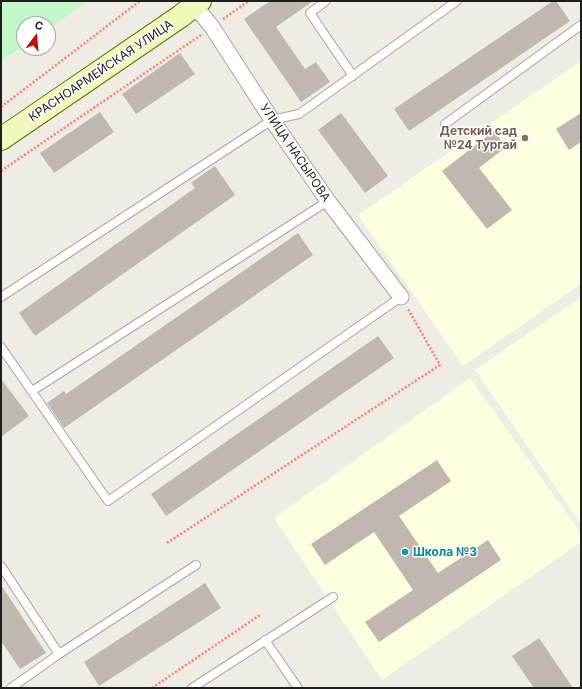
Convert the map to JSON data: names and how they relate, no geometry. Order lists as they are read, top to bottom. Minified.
{"streets":{"street":["КРАСНОАРМЕЙСКАЯ УЛИЦА","УЛИЦА НАСЫРОВА"]},"crossings":[["КРАСНОАРМЕЙСКАЯ УЛИЦА","УЛИЦА НАСЫРОВА"]],"places":["Детский сад №24 Тургай","Школа №3"],"north":"top"}
